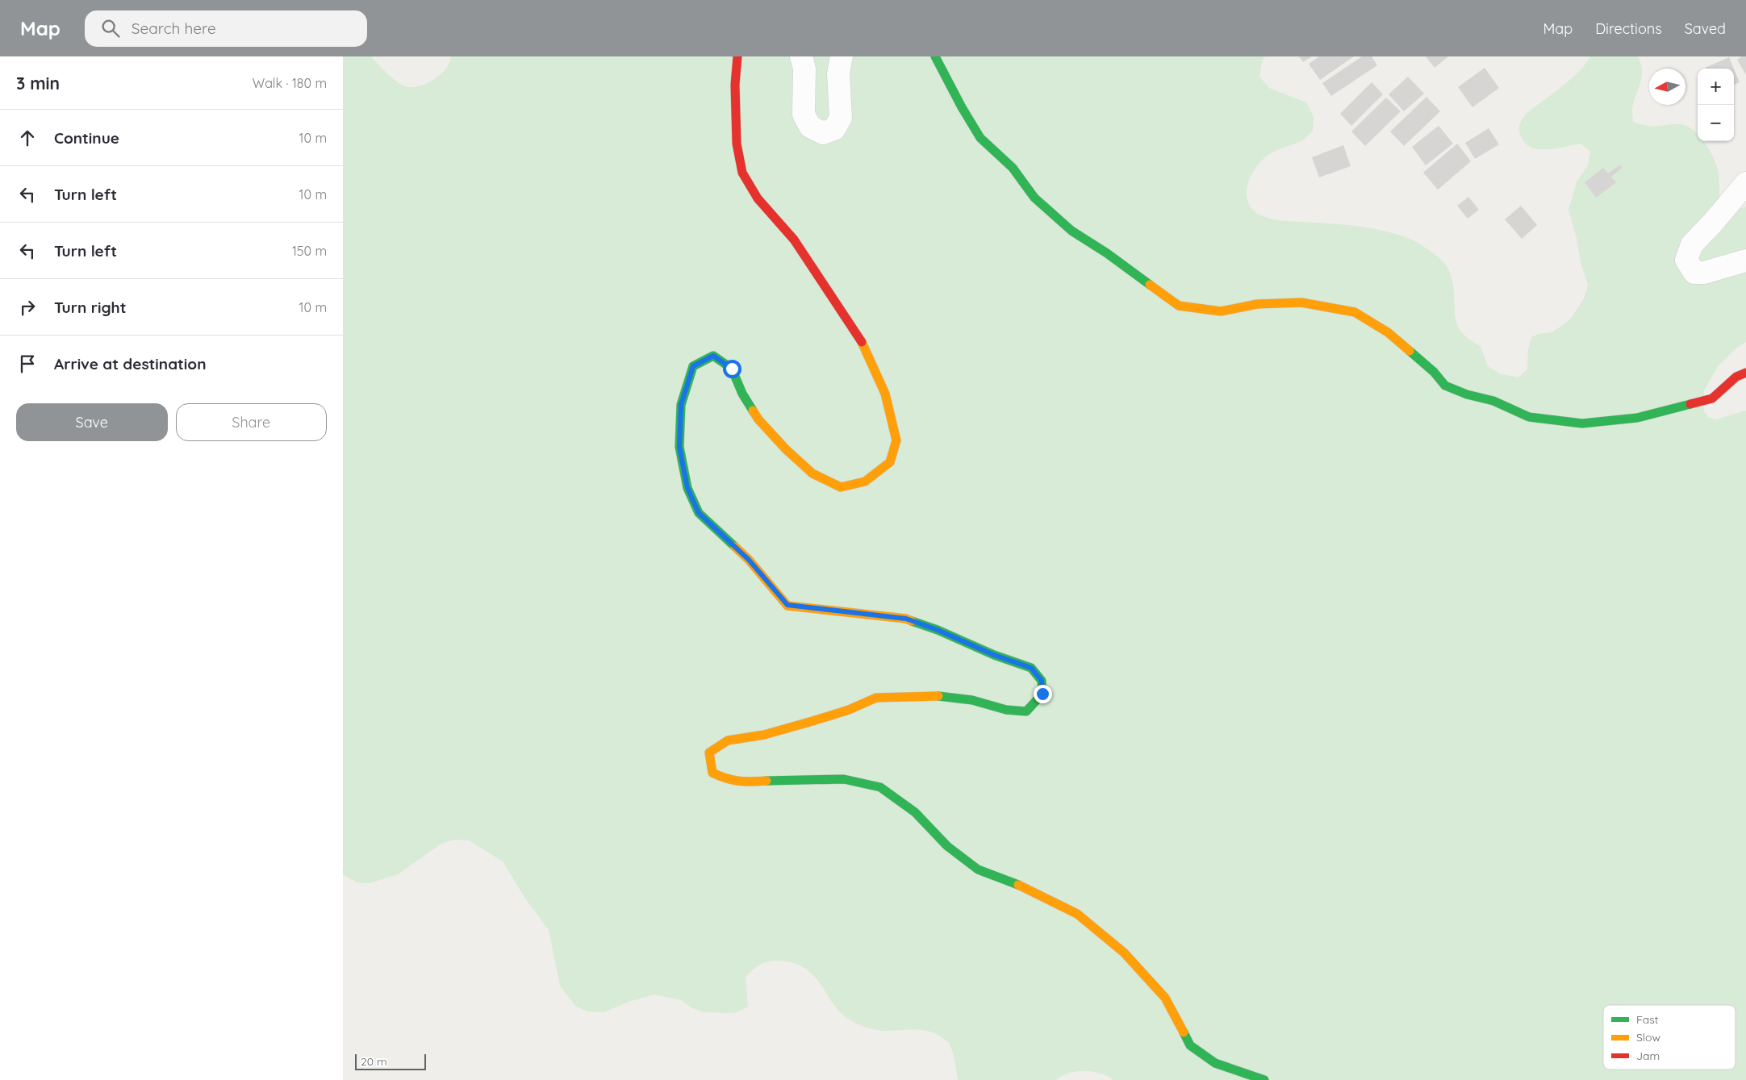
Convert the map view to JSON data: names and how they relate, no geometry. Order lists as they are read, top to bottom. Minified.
{"legend":["Fast","Slow","Jam"],"scale_bar":"20 m","north":"left","page":{"header":"Map","search":"Search here","nav":["Map","Directions","Saved"],"heading":["3 min","Walk · 180 m"],"map_buttons":["+","−"],"list":[["Continue","10 m"],["Turn left","10 m"],["Turn left","150 m"],["Turn right","10 m"],"Arrive at destination"],"buttons":["Save","Share"],"scale":"20 m"}}
